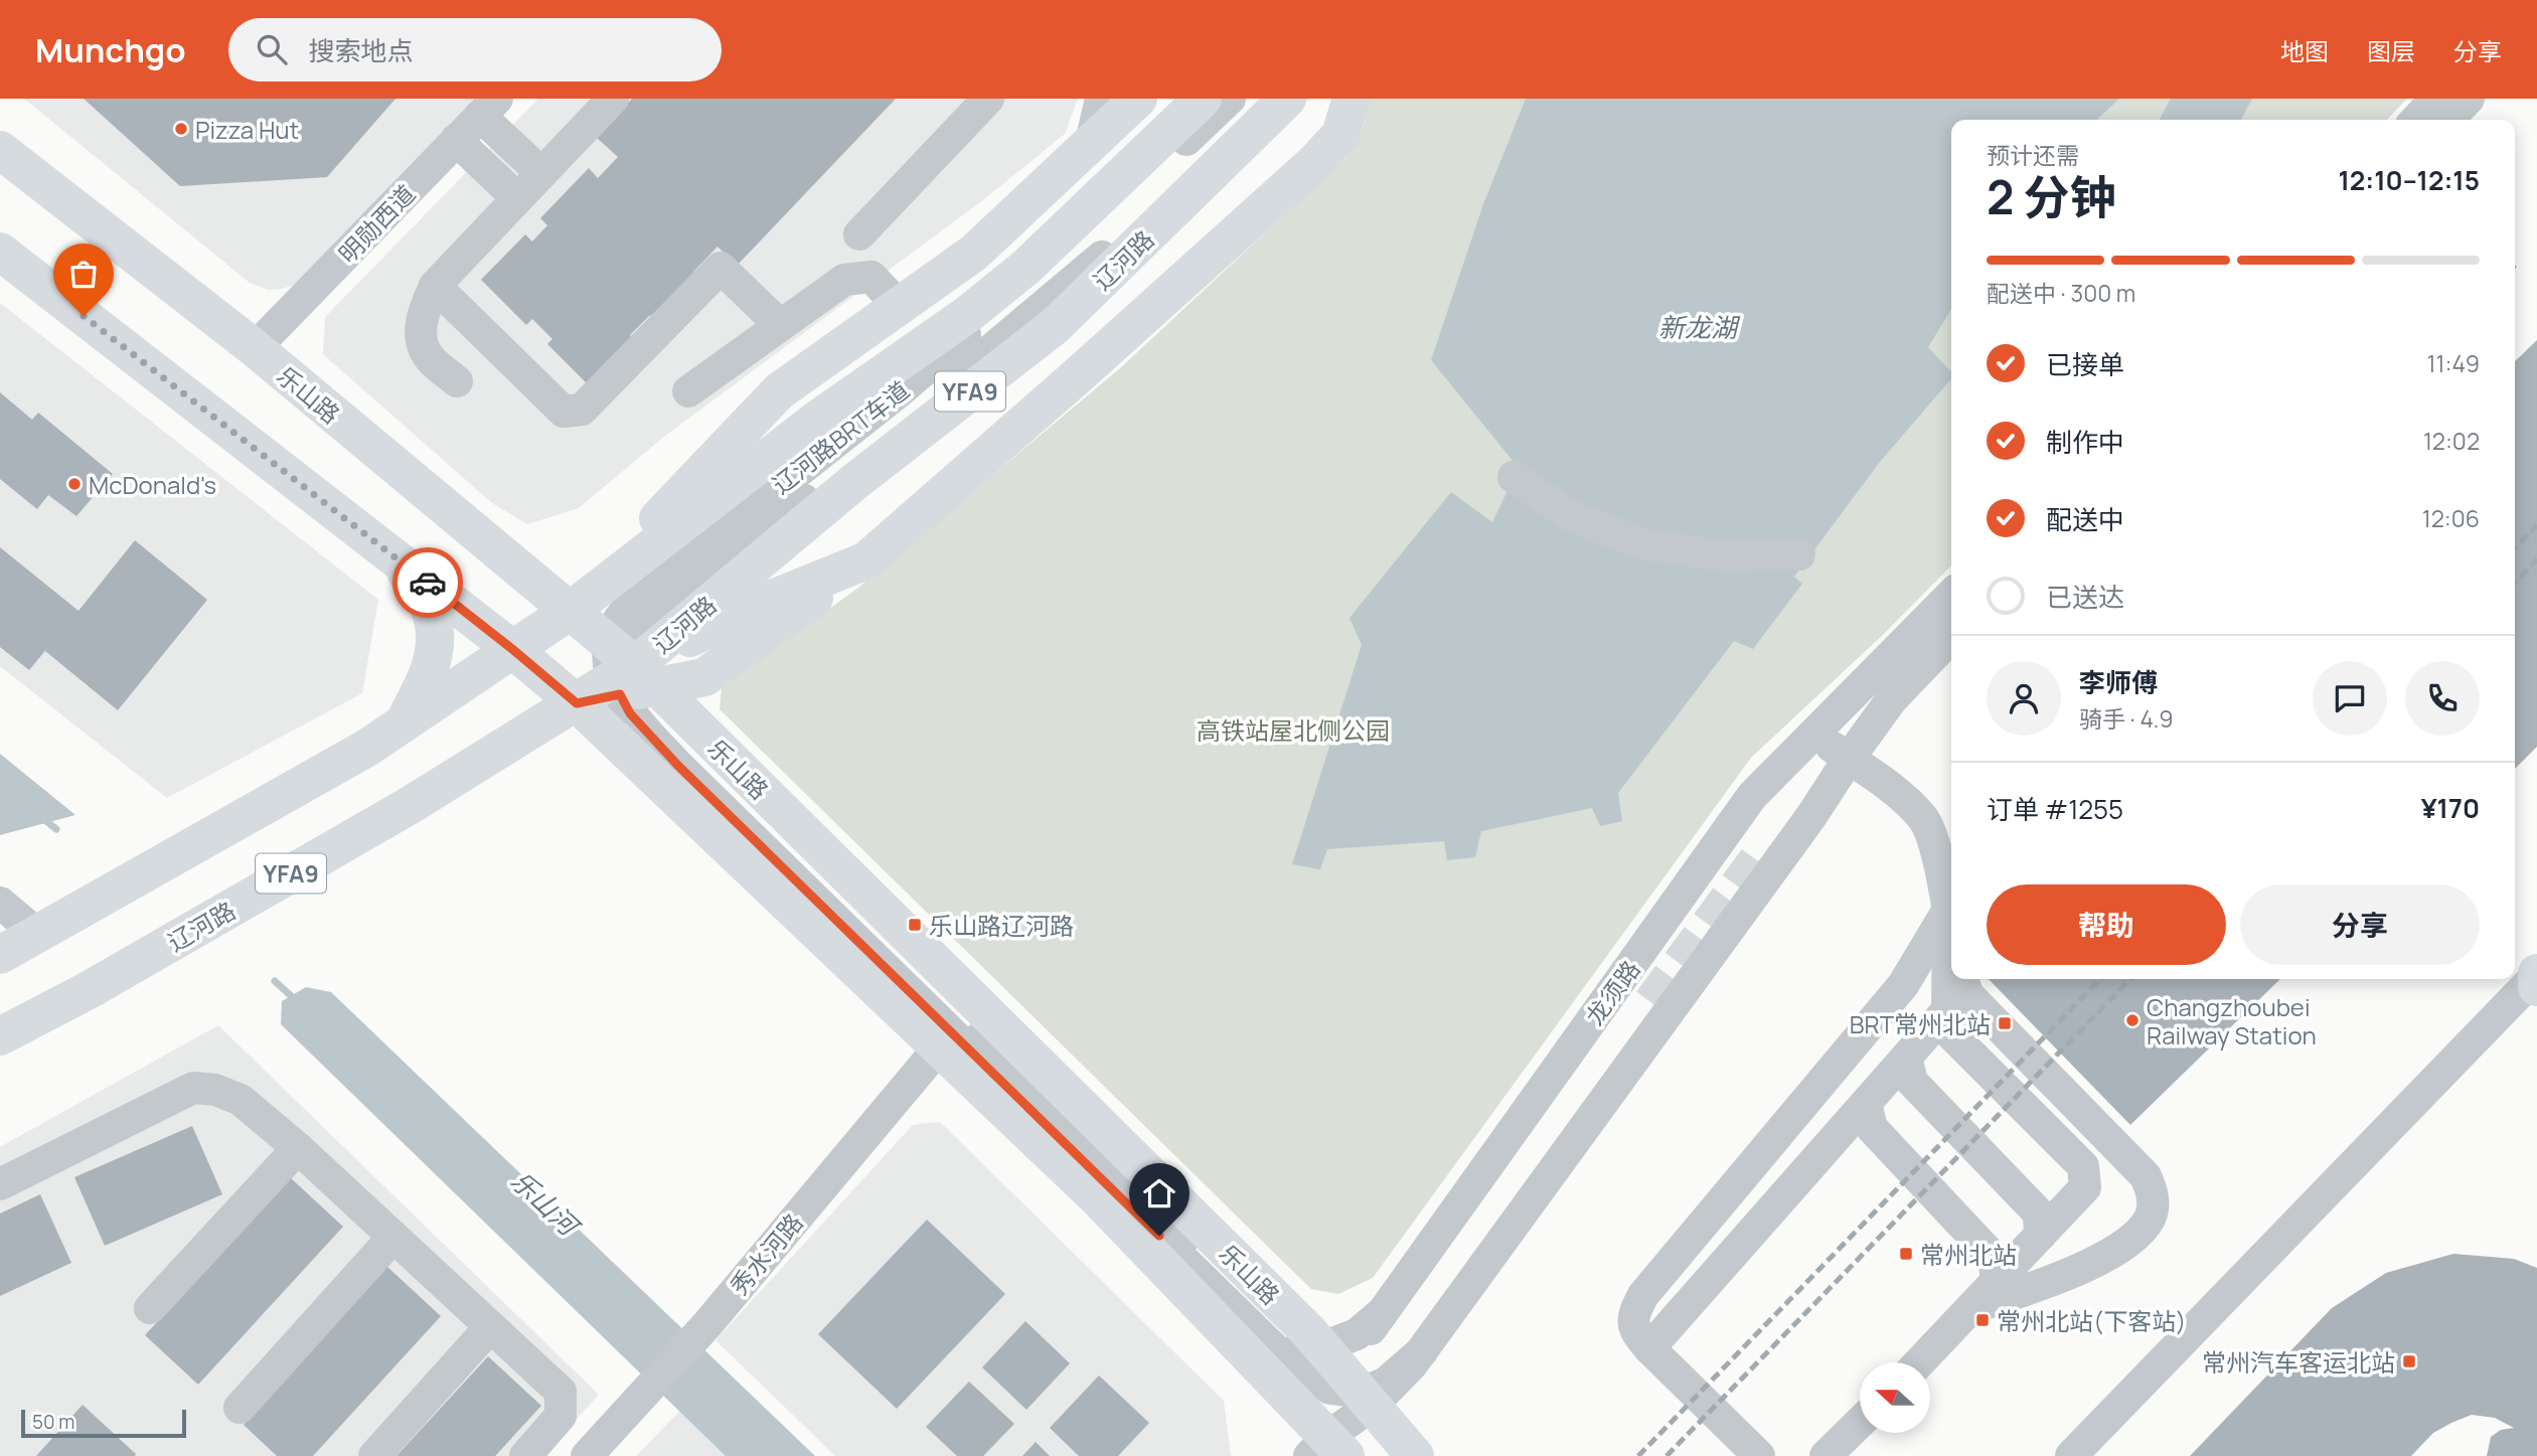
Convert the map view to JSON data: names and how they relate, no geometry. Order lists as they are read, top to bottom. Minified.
{"streets":{"main road":["辽河路","YFA9","乐山路"],"street":["明勋西道","辽河路BRT车道","龙须路","秀水河路"]},"crossings":[["明勋西道","乐山路"],["辽河路","乐山路"],["辽河路","辽河路BRT车道"],["YFA9","乐山路"],["乐山路","辽河路BRT车道"],["乐山路","龙须路"]],"water":["新龙湖","乐山河"],"parks":["高铁站屋北侧公园"],"places":{"other":["Pizza Hut","McDonald's","Changzhoubei Railway Station"],"transit":["乐山路辽河路","BRT常州北站","常州北站","常州北站(下客站)","常州汽车客运北站"]},"scale_bar":"50 m","north":"left","page":{"header":"Munchgo","search":"搜索地点","nav":["地图","图层","分享"],"heading":["2 分钟","预计还需","12:10–12:15"],"panel":["李师傅","骑手 · 4.9","订单 #1255","¥170"],"bar":"配送中 · 300 m","list":[["已接单","11:49"],["制作中","12:02"],["配送中","12:06"],"已送达"],"buttons":["帮助","分享"],"scale":"50 m"}}
